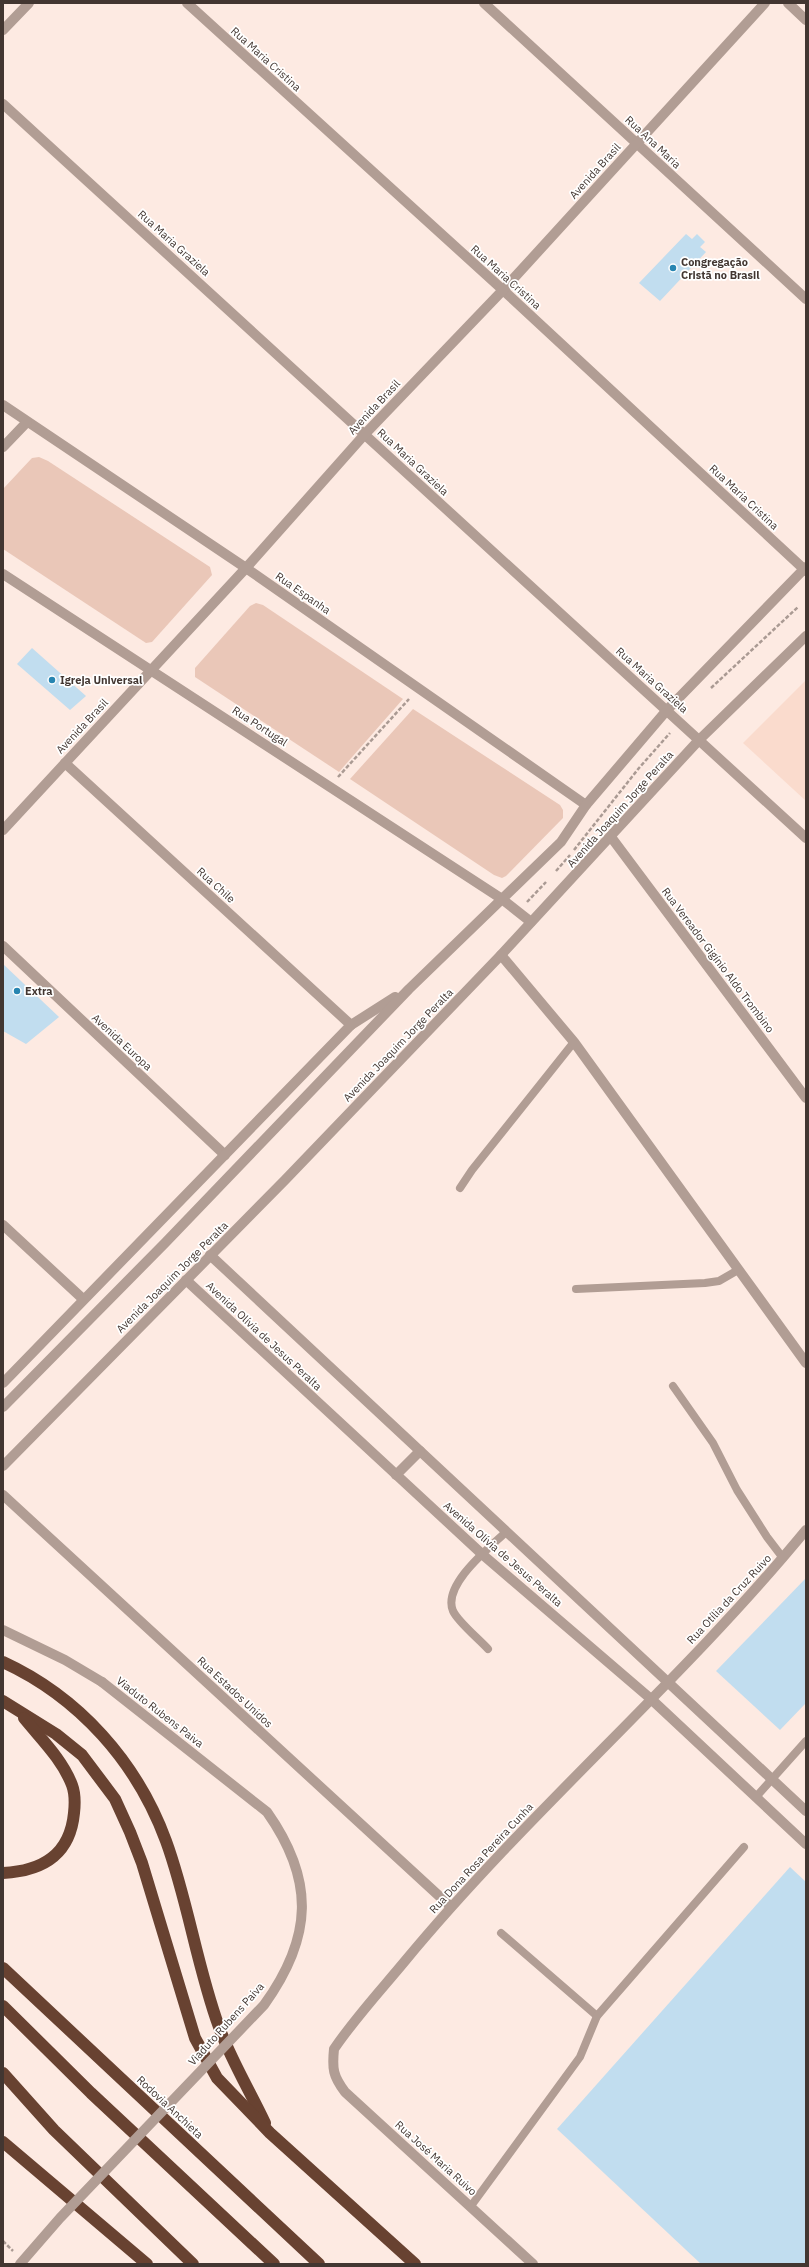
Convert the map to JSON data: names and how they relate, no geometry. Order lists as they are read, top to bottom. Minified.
{"streets":{"highway":["Rodovia Anchieta"],"street":["Rua Maria Cristina","Rua Ana Maria","Avenida Brasil","Rua Maria Graziela","Rua Espanha","Rua Portugal","Avenida Joaquim Jorge Peralta","Rua Chile","Rua Vereador Gigínio Aldo Trombino","Avenida Europa","Avenida Olívia de Jesus Peralta","Rua Otília da Cruz Ruivo","Rua Estados Unidos","Viaduto Rubens Paiva","Rua Dona Rosa Pereira Cunha","Rua José Maria Ruivo"]},"crossings":[["Rua Maria Cristina","Avenida Brasil"],["Rua Maria Cristina","Avenida Joaquim Jorge Peralta"],["Rua Ana Maria","Avenida Brasil"],["Avenida Brasil","Rua Maria Graziela"],["Avenida Brasil","Rua Espanha"],["Avenida Brasil","Rua Portugal"],["Avenida Brasil","Rua Chile"],["Rua Maria Graziela","Avenida Joaquim Jorge Peralta"],["Rua Espanha","Avenida Joaquim Jorge Peralta"],["Rua Portugal","Avenida Joaquim Jorge Peralta"],["Avenida Joaquim Jorge Peralta","Rua Chile"],["Avenida Joaquim Jorge Peralta","Rua Vereador Gigínio Aldo Trombino"],["Avenida Joaquim Jorge Peralta","Avenida Europa"],["Avenida Joaquim Jorge Peralta","Avenida Olívia de Jesus Peralta"],["Avenida Olívia de Jesus Peralta","Rua Otília da Cruz Ruivo"],["Avenida Olívia de Jesus Peralta","Rua Dona Rosa Pereira Cunha"],["Rua Otília da Cruz Ruivo","Rua Dona Rosa Pereira Cunha"],["Rua Estados Unidos","Rua Dona Rosa Pereira Cunha"],["Rua Dona Rosa Pereira Cunha","Rua José Maria Ruivo"]],"places":["Congregação Cristã no Brasil","Igreja Universal","Extra"]}
